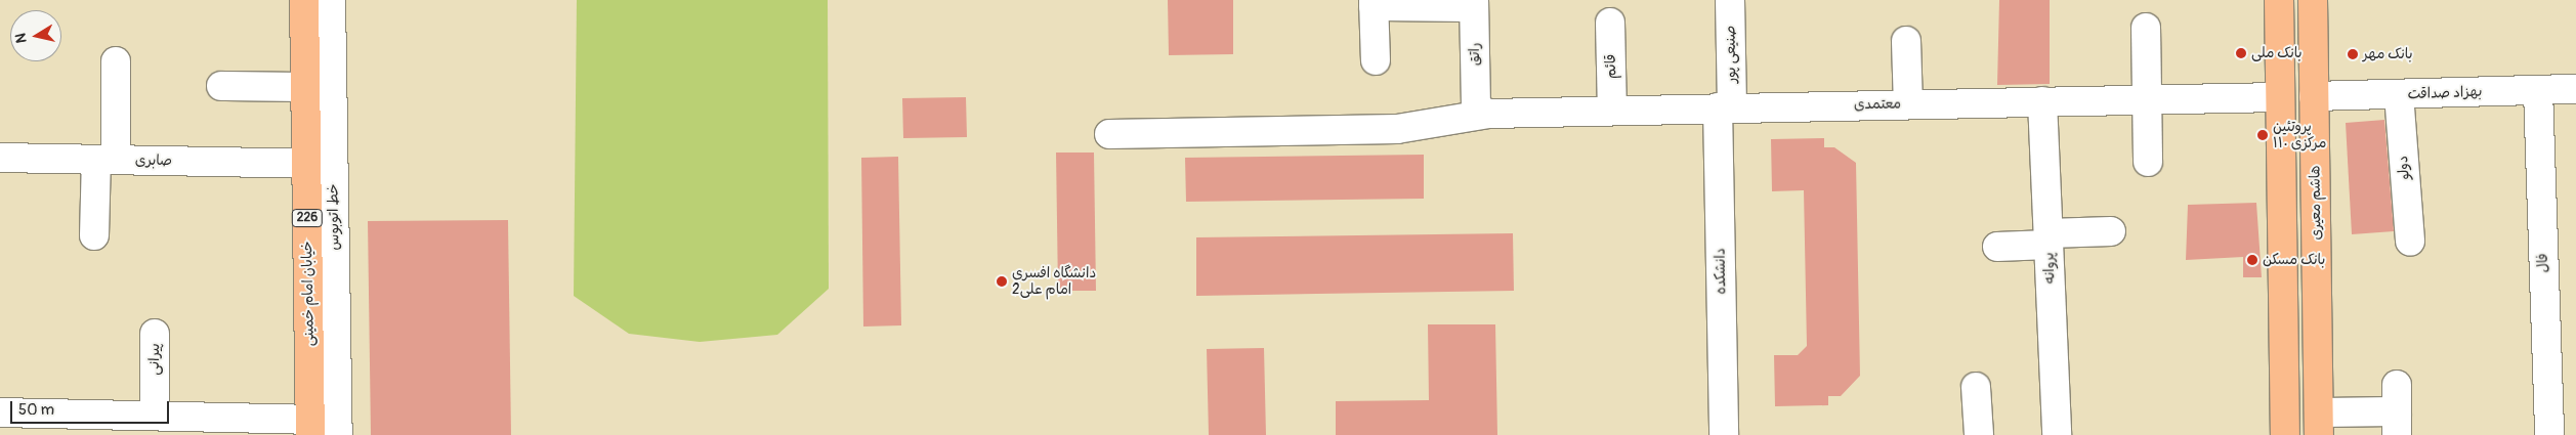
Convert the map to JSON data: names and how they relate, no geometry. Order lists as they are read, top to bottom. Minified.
{"streets":{"main road":["هاشم معیری","226","خیابان امام خمینی"],"street":["راتق","صنیعی پور","قائم","بهزاد صداقت","معتمدی","صابری","دولو","خط اتوبوس","فال","پروانه","دانشکده","پیرانی"]},"crossings":[["راتق","معتمدی"],["صنیعی پور","معتمدی"],["صنیعی پور","دانشکده"],["قائم","معتمدی"],["بهزاد صداقت","دولو"],["بهزاد صداقت","هاشم معیری"],["بهزاد صداقت","فال"],["معتمدی","پروانه"],["معتمدی","دانشکده"],["صابری","خیابان امام خمینی"]],"places":["بانک ملی","بانک مهر","پروتئین مرکزی ۱۱۰","بانک مسکن","دانشگاه افسری امام علی2"],"scale_bar":"50 m","north":"left"}
